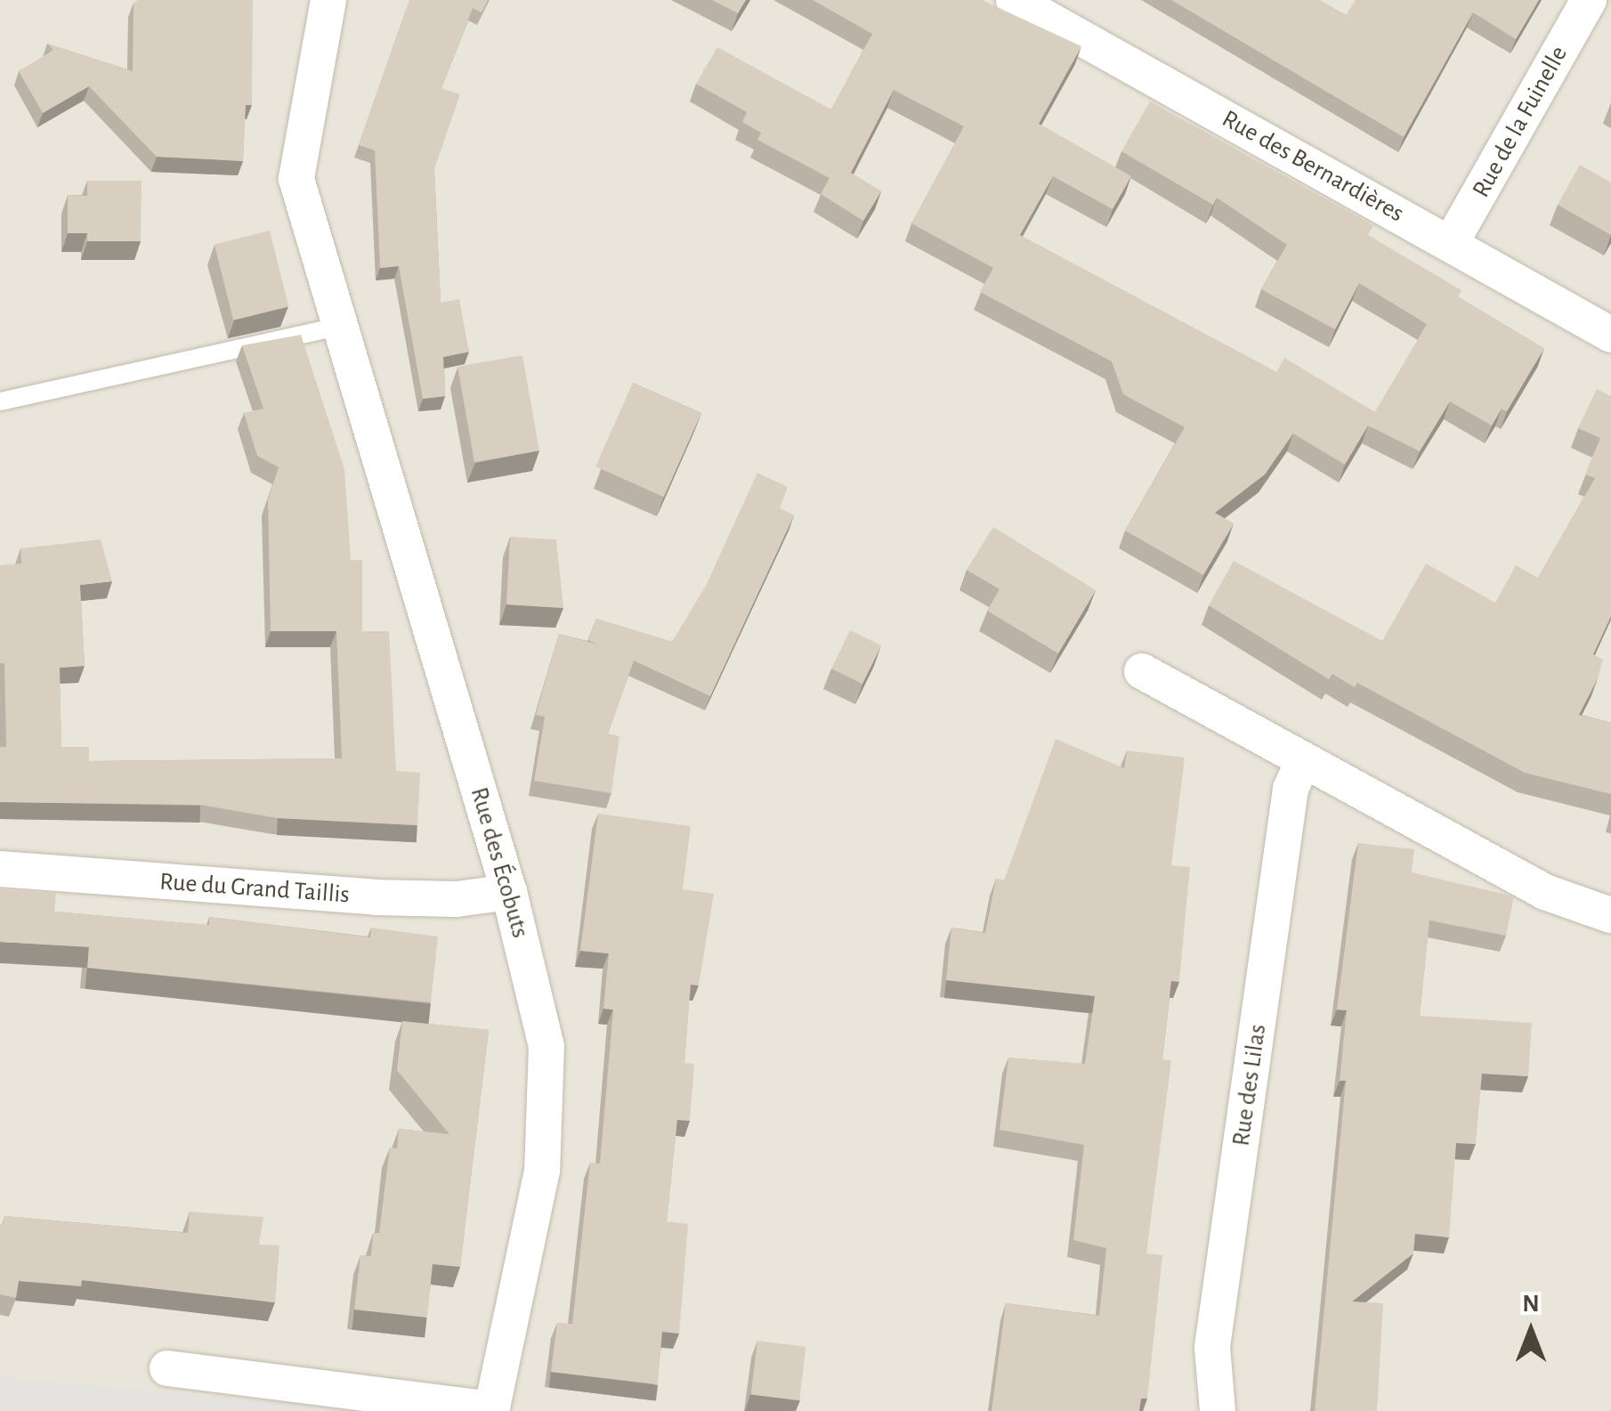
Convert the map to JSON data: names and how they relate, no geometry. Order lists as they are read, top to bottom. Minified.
{"streets":{"street":["Rue de la Fuinelle","Rue des Bernardières","Rue des Écobuts","Rue du Grand Taillis","Rue des Lilas"]},"crossings":[["Rue de la Fuinelle","Rue des Bernardières"],["Rue des Écobuts","Rue du Grand Taillis"]],"north":"top"}
